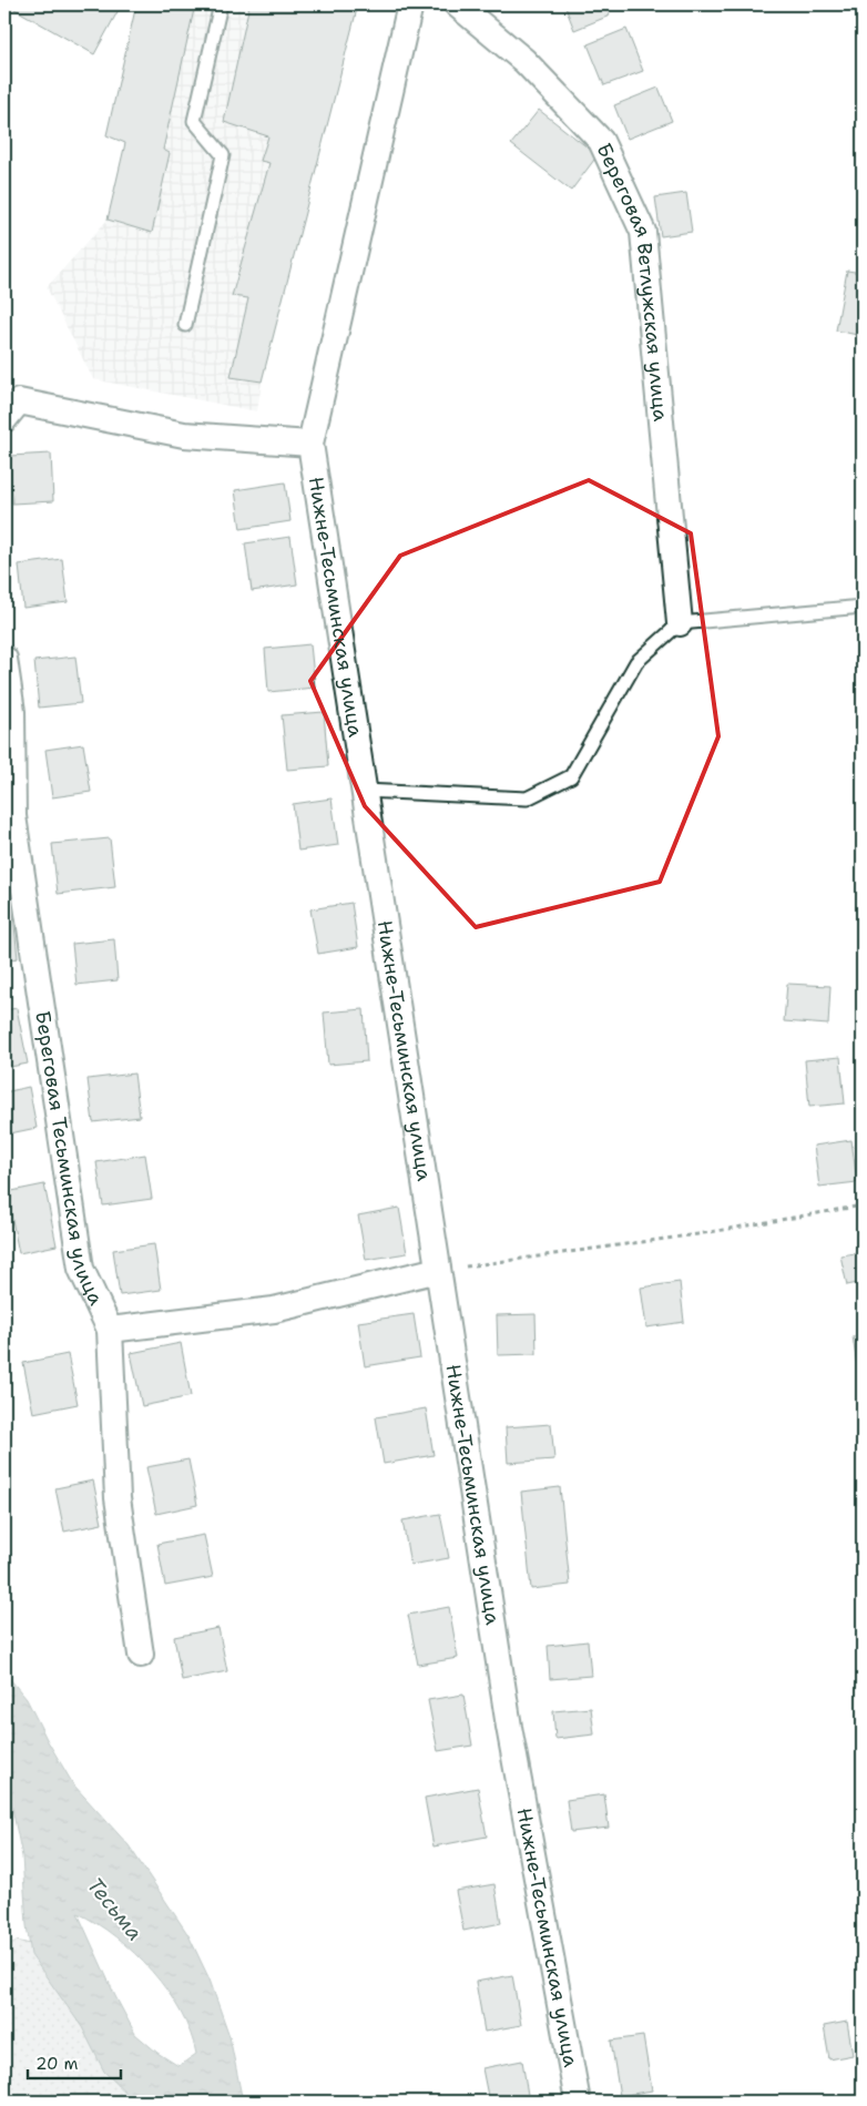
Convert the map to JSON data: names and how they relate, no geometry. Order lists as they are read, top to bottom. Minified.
{"streets":{"street":["Береговая Ветлужская улица","Нижне-Тесьминская улица","Береговая Тесьминская улица"]},"water":["Тесьма"],"scale_bar":"20 m"}
